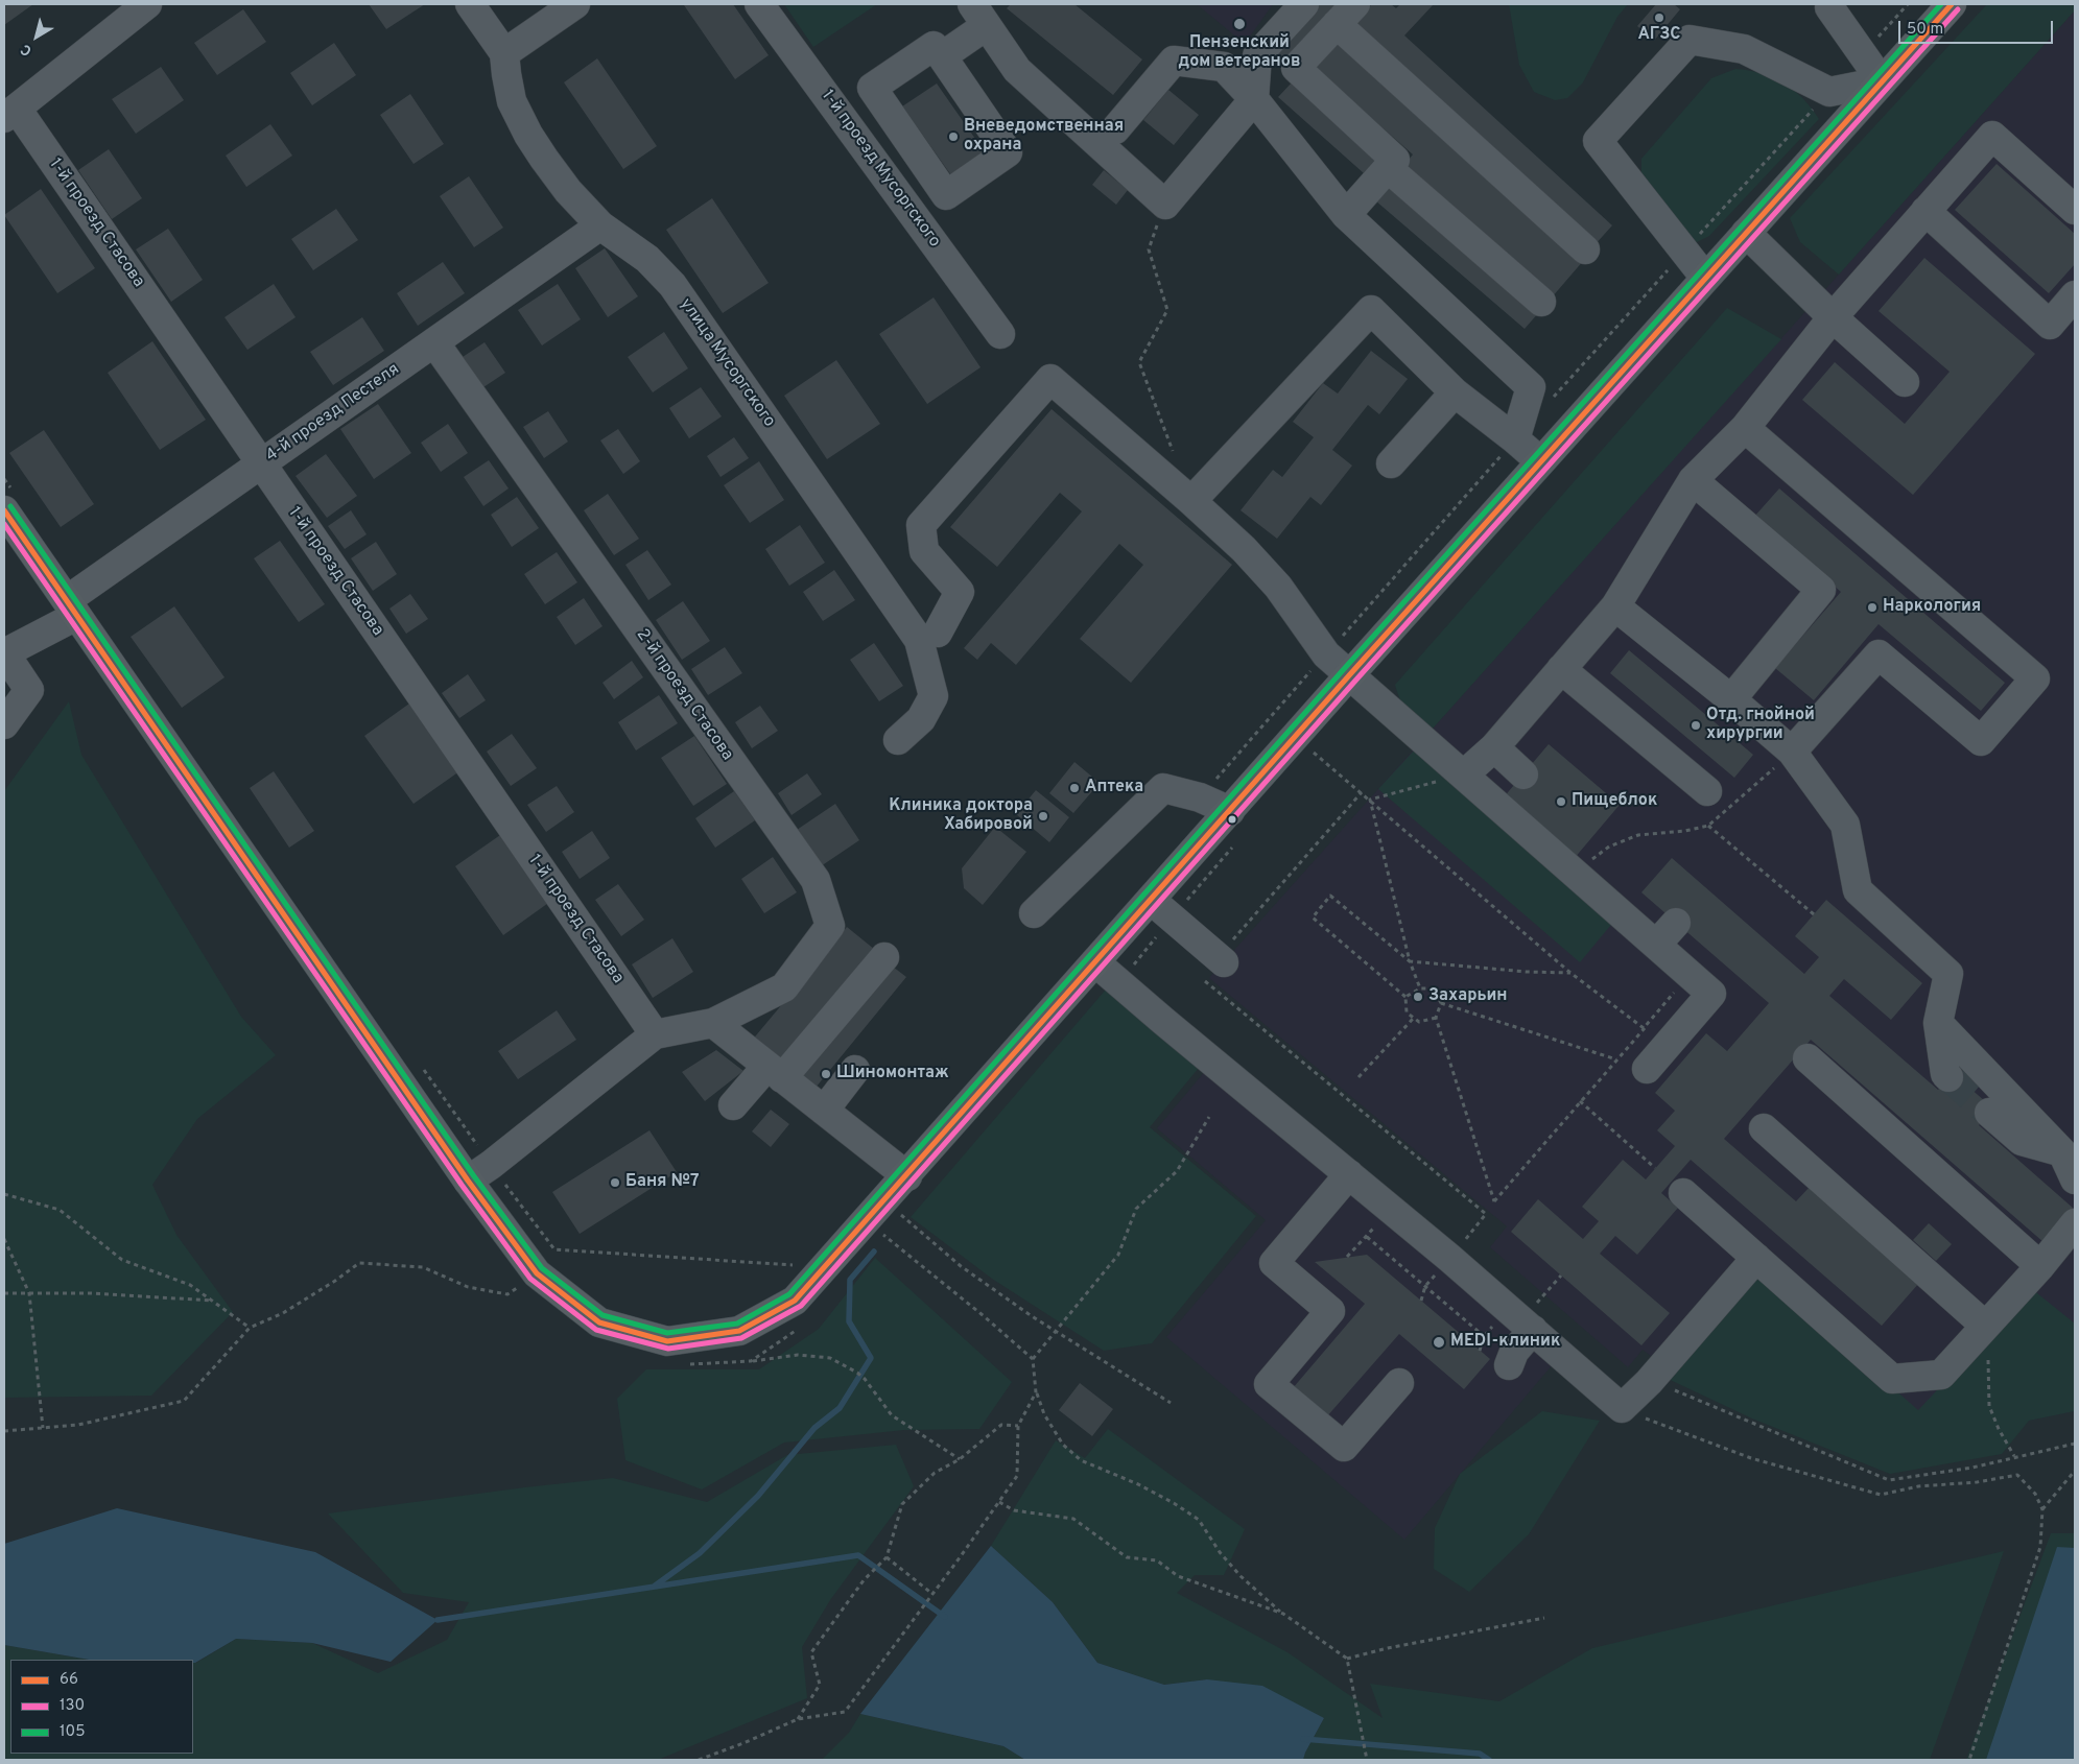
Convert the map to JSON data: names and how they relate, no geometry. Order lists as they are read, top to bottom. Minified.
{"streets":{"street":["1-й проезд Мусоргского","1-й проезд Стасова","улица Мусоргского","4-й проезд Пестеля","2-й проезд Стасова"]},"crossings":[["1-й проезд Стасова","4-й проезд Пестеля"],["улица Мусоргского","4-й проезд Пестеля"],["4-й проезд Пестеля","2-й проезд Стасова"]],"places":["АГЗС","Пензенский дом ветеранов","Вневедомственная охрана","Наркология","Отд. гнойной хирургии","Аптека","Пищеблок","Клиника доктора Хабировой","Захарьин","Шиномонтаж","Баня №7","MEDI-клиник"],"lines":["transit line 66","transit line 105","transit line 130"],"legend":["66","130","105"],"scale_bar":"50 m","north":"bottom left"}
